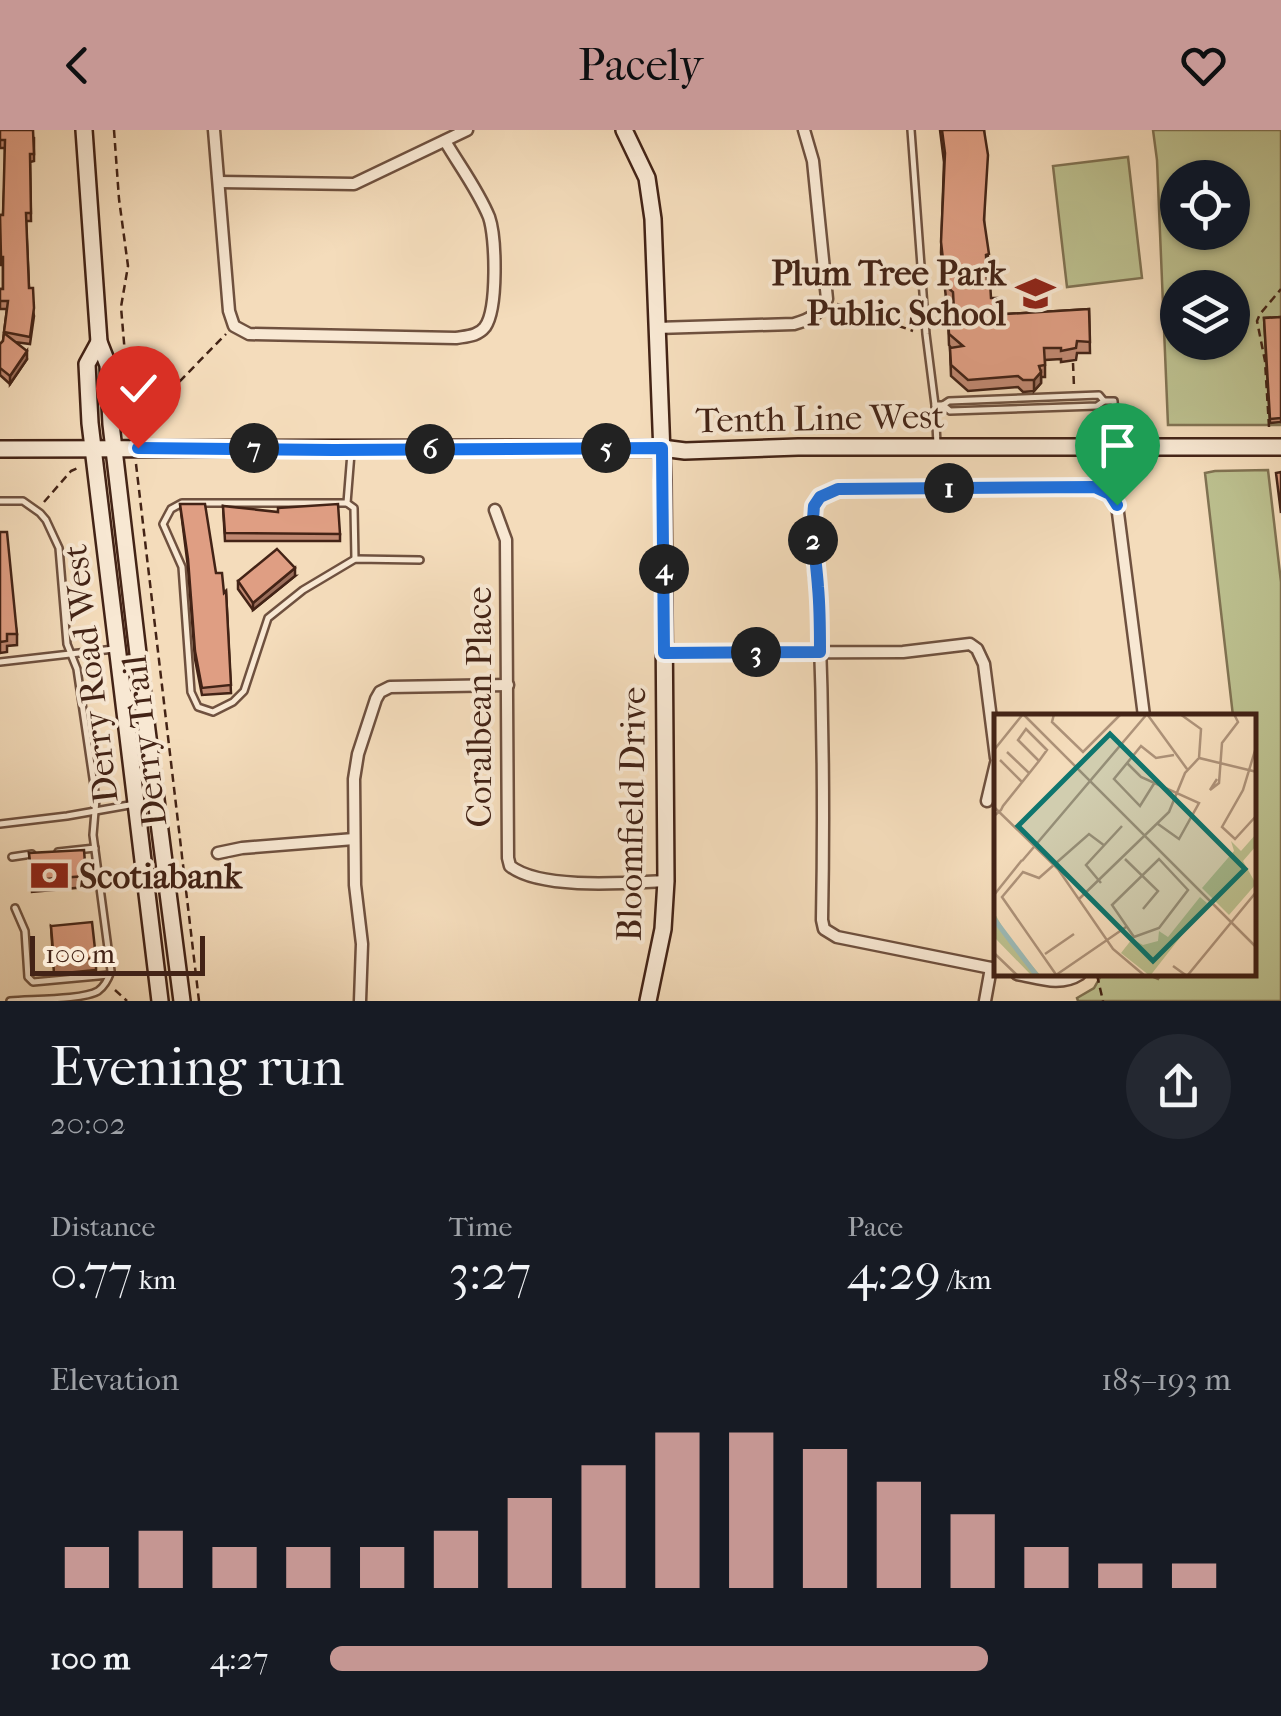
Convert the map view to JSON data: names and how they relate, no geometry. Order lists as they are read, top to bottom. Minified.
{"streets":{"street":["Tenth Line West","Derry Road West","Coralbean Place","Bloomfield Drive"],"path":["Derry Trail"]},"crossings":[["Tenth Line West","Derry Road West"],["Tenth Line West","Bloomfield Drive"],["Coralbean Place","Bloomfield Drive"]],"places":{"school or university":["Plum Tree Park Public School"],"bank":["Scotiabank"]},"scale_bar":"100 m","page":{"header":"Pacely","pins":["5","7","6","1","2","4","3"],"scale":"100 m","heading":["Evening run","20:02"],"stats":[["Distance","0.77 km"],["Time","3:27"],["Pace","4:29 /km"]],"chart":["Elevation","185–193 m"],"list":[{"name":"100 m","note":"4:27"}]}}
